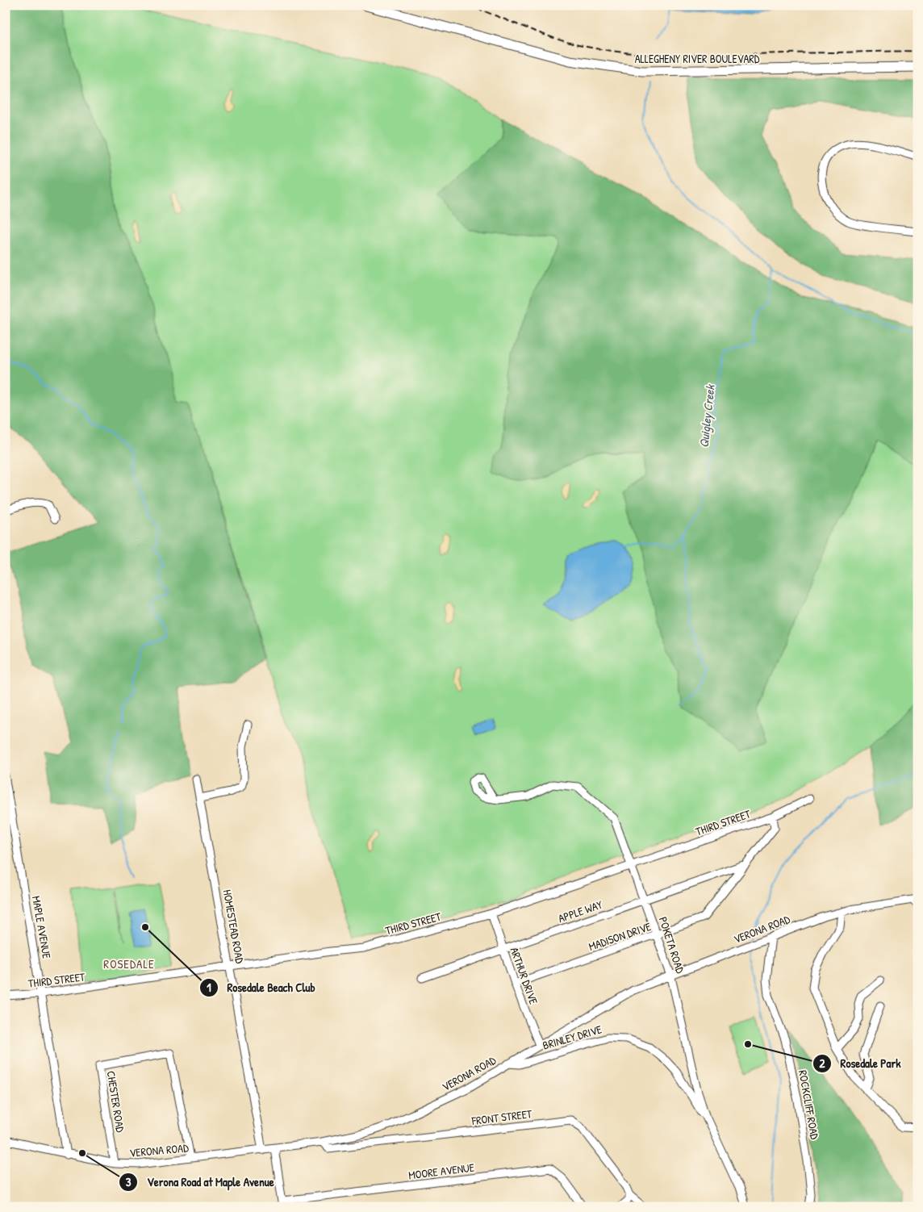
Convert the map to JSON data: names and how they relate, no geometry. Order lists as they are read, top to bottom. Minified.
{"streets":{"main road":["ALLEGHENY RIVER BOULEVARD"],"street":["THIRD STREET","APPLE WAY","HOMESTEAD ROAD","MAPLE AVENUE","VERONA ROAD","MADISON DRIVE","POKETA ROAD","ARTHUR DRIVE","BRINLEY DRIVE","CHESTER ROAD","ROCKCLIFF ROAD","FRONT STREET","MOORE AVENUE"]},"crossings":[["THIRD STREET","HOMESTEAD ROAD"],["THIRD STREET","MAPLE AVENUE"],["THIRD STREET","MADISON DRIVE"],["THIRD STREET","POKETA ROAD"],["THIRD STREET","ARTHUR DRIVE"],["APPLE WAY","MADISON DRIVE"],["APPLE WAY","POKETA ROAD"],["APPLE WAY","ARTHUR DRIVE"],["HOMESTEAD ROAD","VERONA ROAD"],["MAPLE AVENUE","VERONA ROAD"],["VERONA ROAD","POKETA ROAD"],["VERONA ROAD","ARTHUR DRIVE"],["VERONA ROAD","BRINLEY DRIVE"],["VERONA ROAD","CHESTER ROAD"],["VERONA ROAD","ROCKCLIFF ROAD"],["VERONA ROAD","FRONT STREET"],["MADISON DRIVE","POKETA ROAD"],["MADISON DRIVE","ARTHUR DRIVE"],["POKETA ROAD","BRINLEY DRIVE"]],"districts":["ROSEDALE"],"water":["Quigley Creek"],"places":["Rosedale Beach Club","Rosedale Park","Verona Road at Maple Avenue"]}
